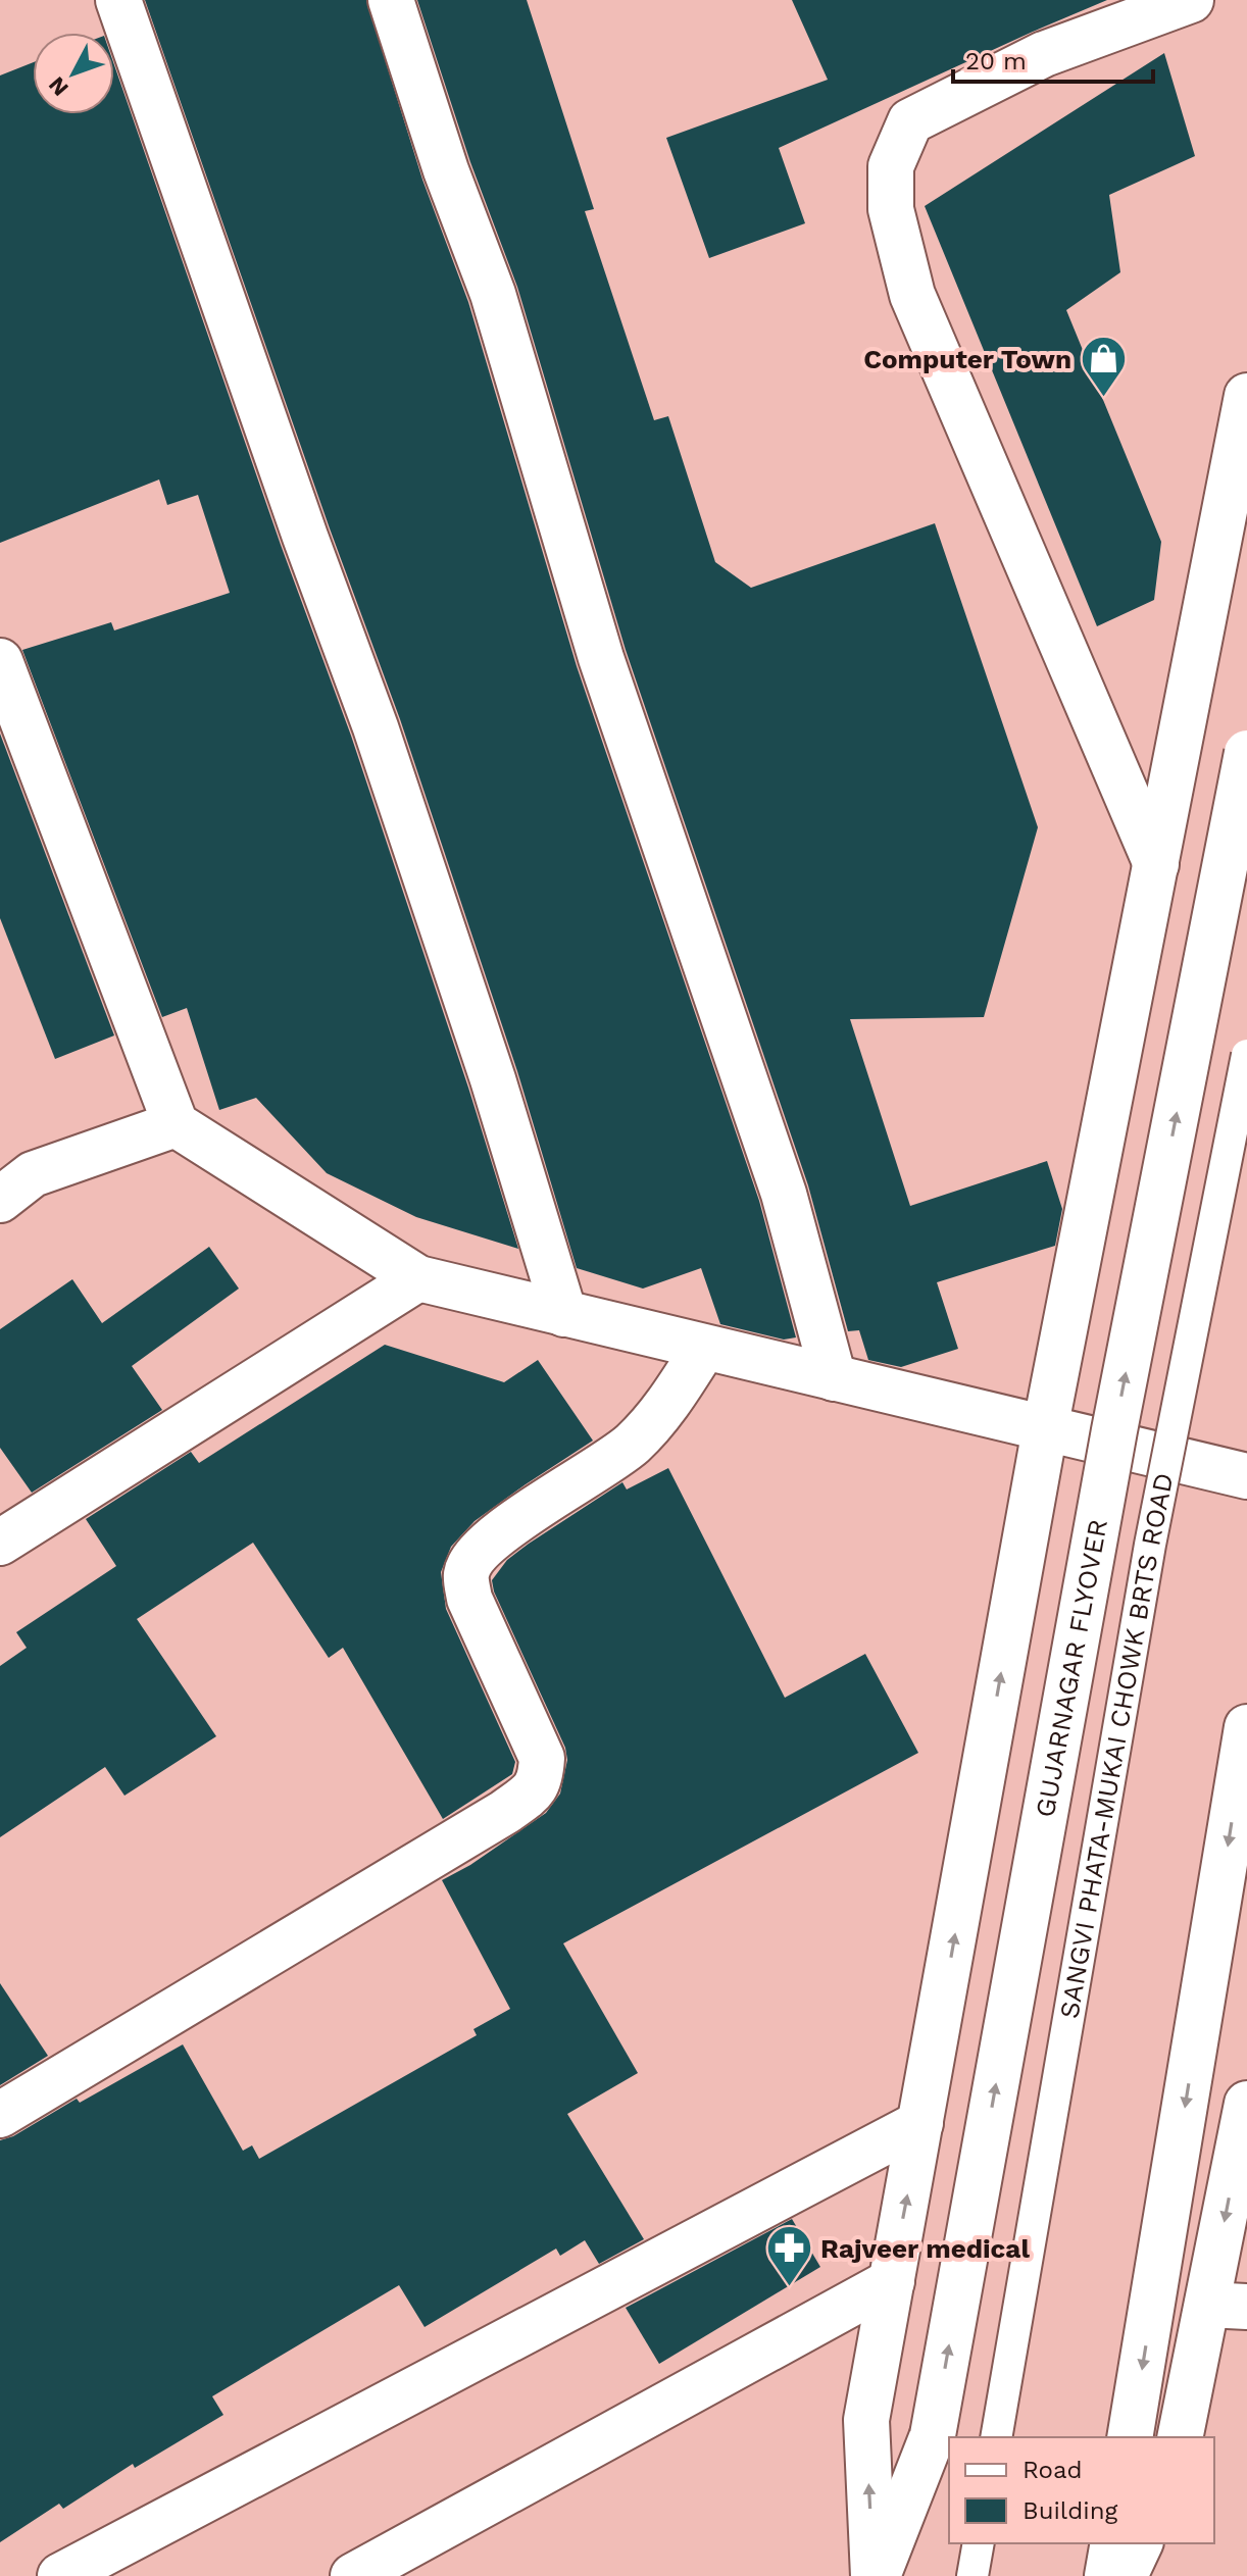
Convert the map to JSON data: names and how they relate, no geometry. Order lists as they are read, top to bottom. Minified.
{"streets":{"street":["GUJARNAGAR FLYOVER"],"lane":["SANGVI PHATA-MUKAI CHOWK BRTS ROAD"]},"places":{"shop":["Computer Town"],"pharmacy":["Rajveer medical"]},"legend":["Road","Building"],"scale_bar":"20 m","north":"bottom left"}
